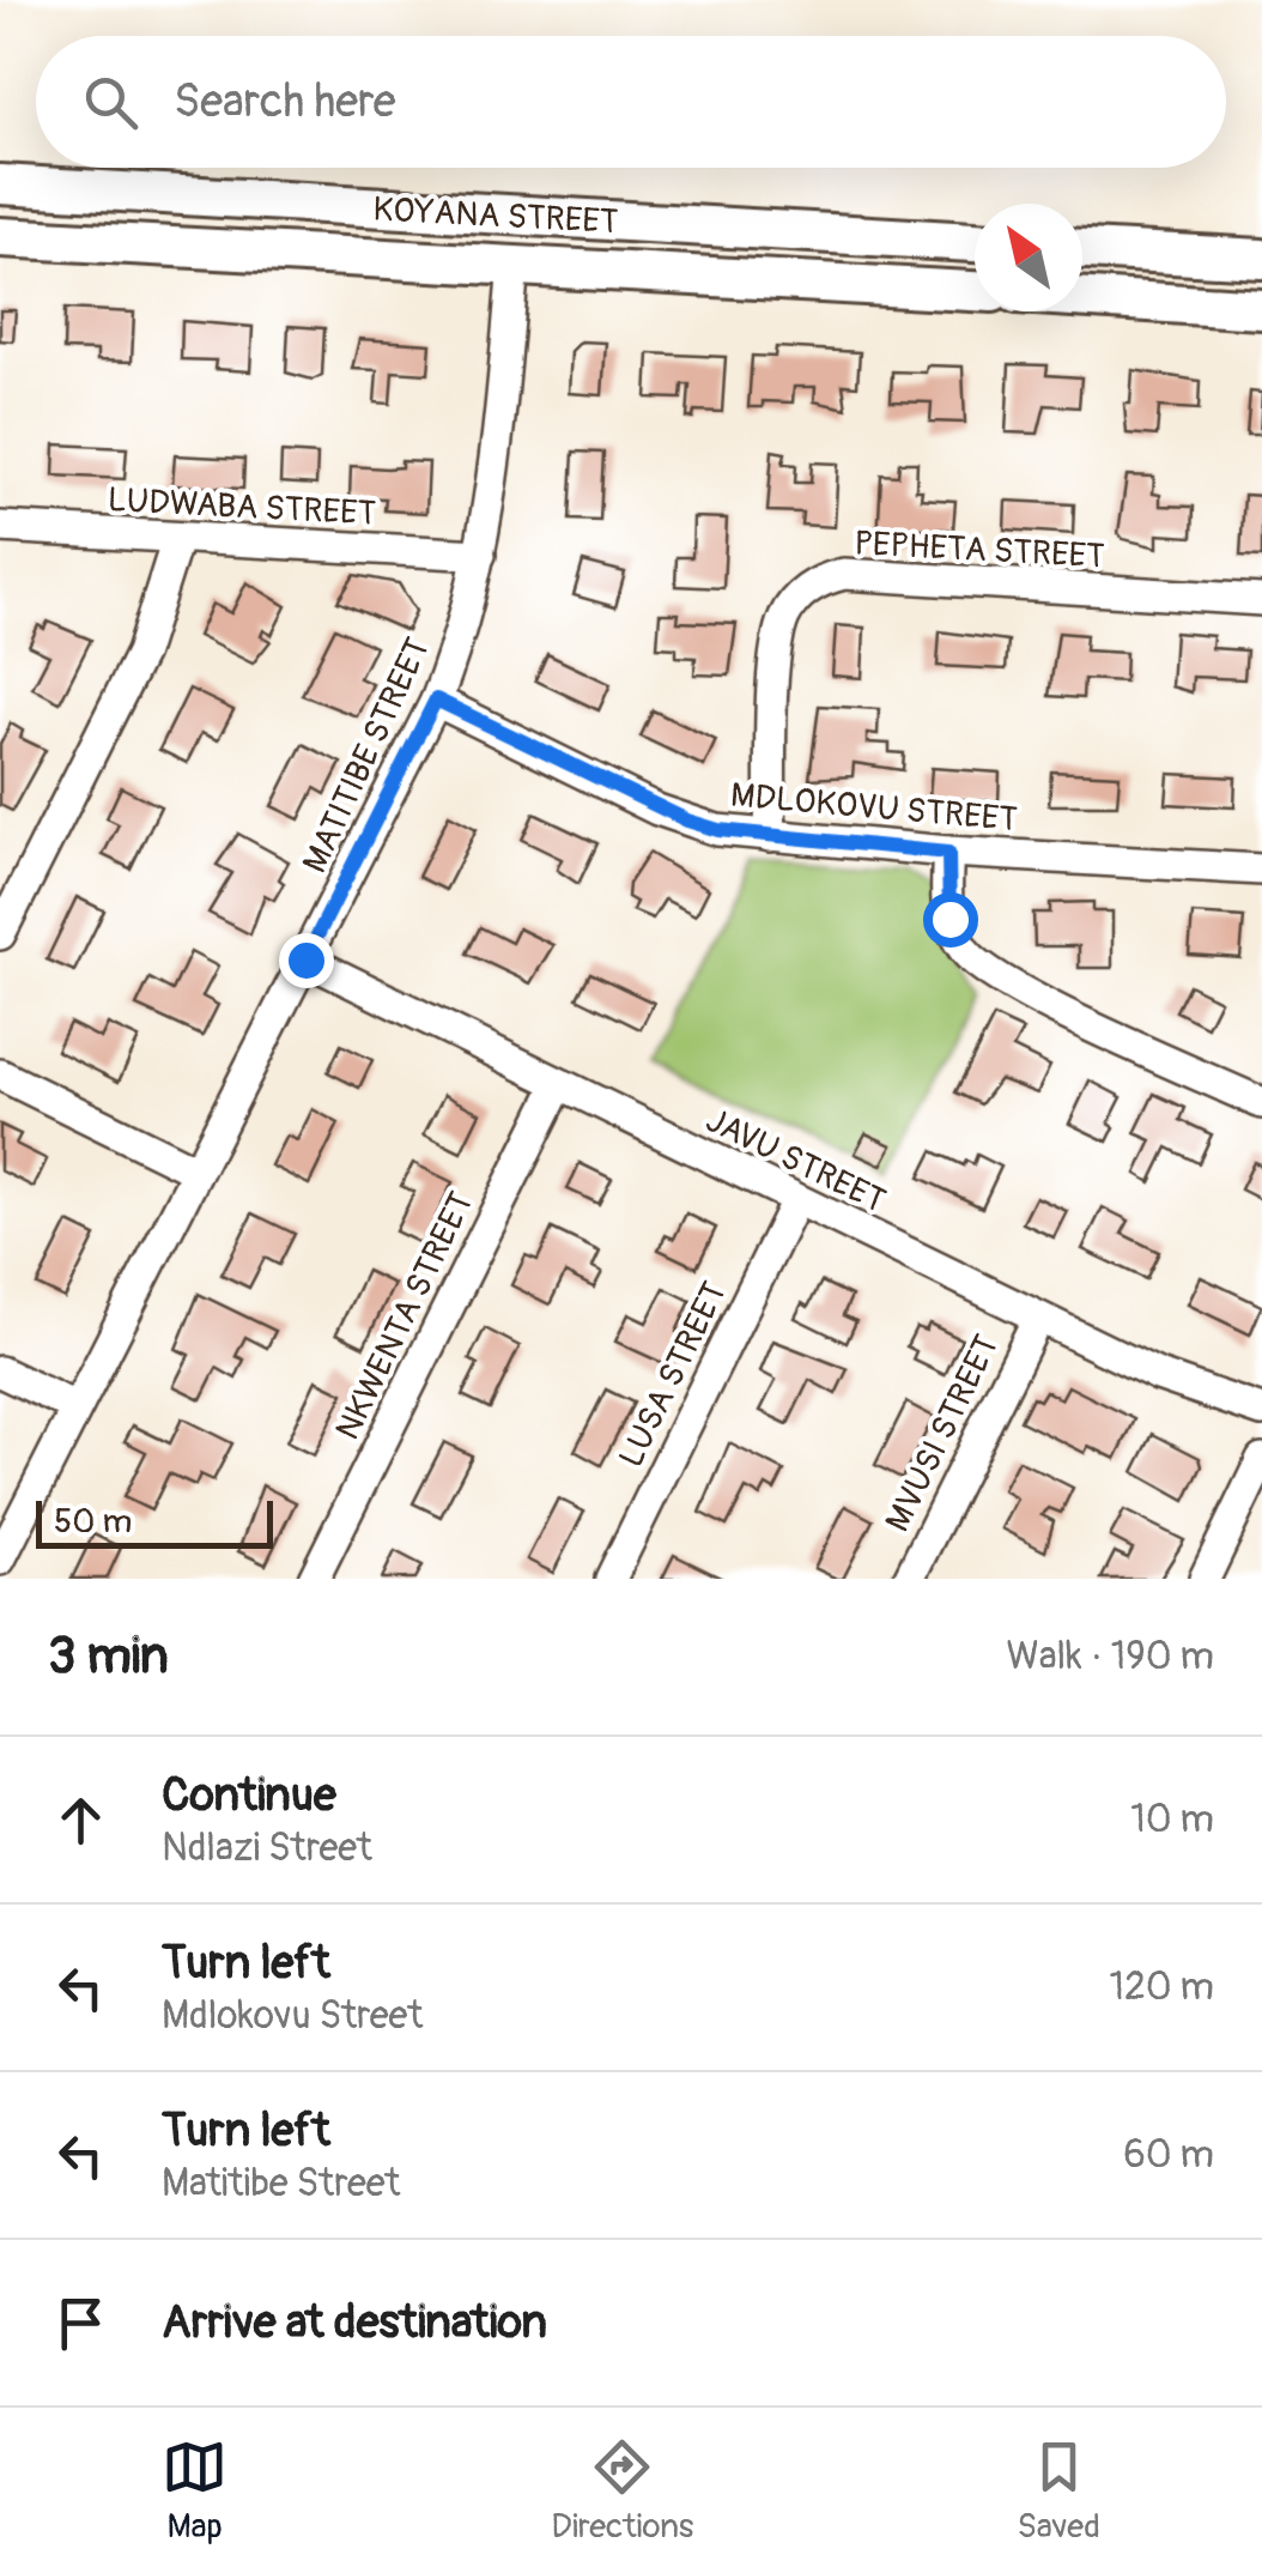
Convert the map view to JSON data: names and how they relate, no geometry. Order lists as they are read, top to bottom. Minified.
{"streets":{"main road":["KOYANA STREET"],"street":["LUDWABA STREET","PEPHETA STREET","MATITIBE STREET","MDLOKOVU STREET","JAVU STREET","NKWENTA STREET","LUSA STREET","MVUSI STREET"]},"crossings":[["KOYANA STREET","MATITIBE STREET"],["LUDWABA STREET","MATITIBE STREET"],["PEPHETA STREET","MDLOKOVU STREET"],["MATITIBE STREET","MDLOKOVU STREET"],["MATITIBE STREET","JAVU STREET"],["JAVU STREET","NKWENTA STREET"],["JAVU STREET","LUSA STREET"],["JAVU STREET","MVUSI STREET"]],"scale_bar":"50 m","north":"top left","page":{"search":"Search here","scale":"50 m","heading":["3 min","Walk · 190 m"],"list":[["Continue","Ndlazi Street","10 m"],["Turn left","Mdlokovu Street","120 m"],["Turn left","Matitibe Street","60 m"],"Arrive at destination"],"nav":["Map","Directions","Saved"]}}
